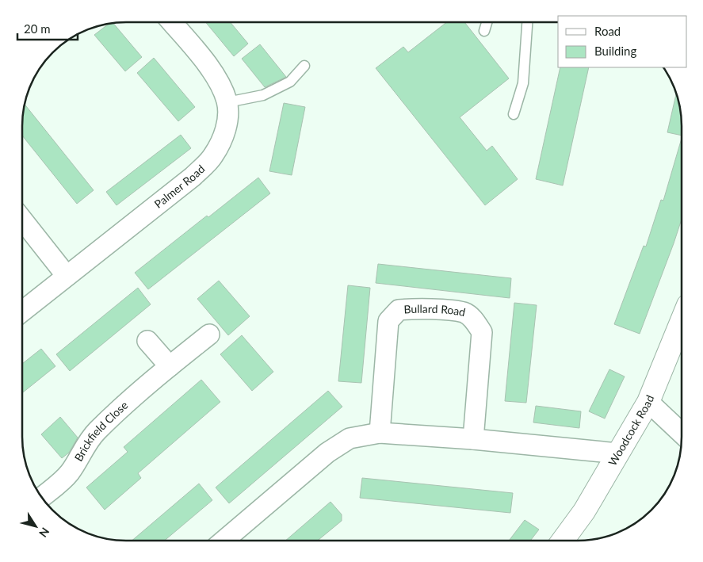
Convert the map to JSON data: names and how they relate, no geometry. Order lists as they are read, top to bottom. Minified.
{"streets":{"street":["Palmer Road","Bullard Road","Woodcock Road","Brickfield Close"]},"legend":["Road","Building"],"scale_bar":"20 m","north":"bottom right"}
